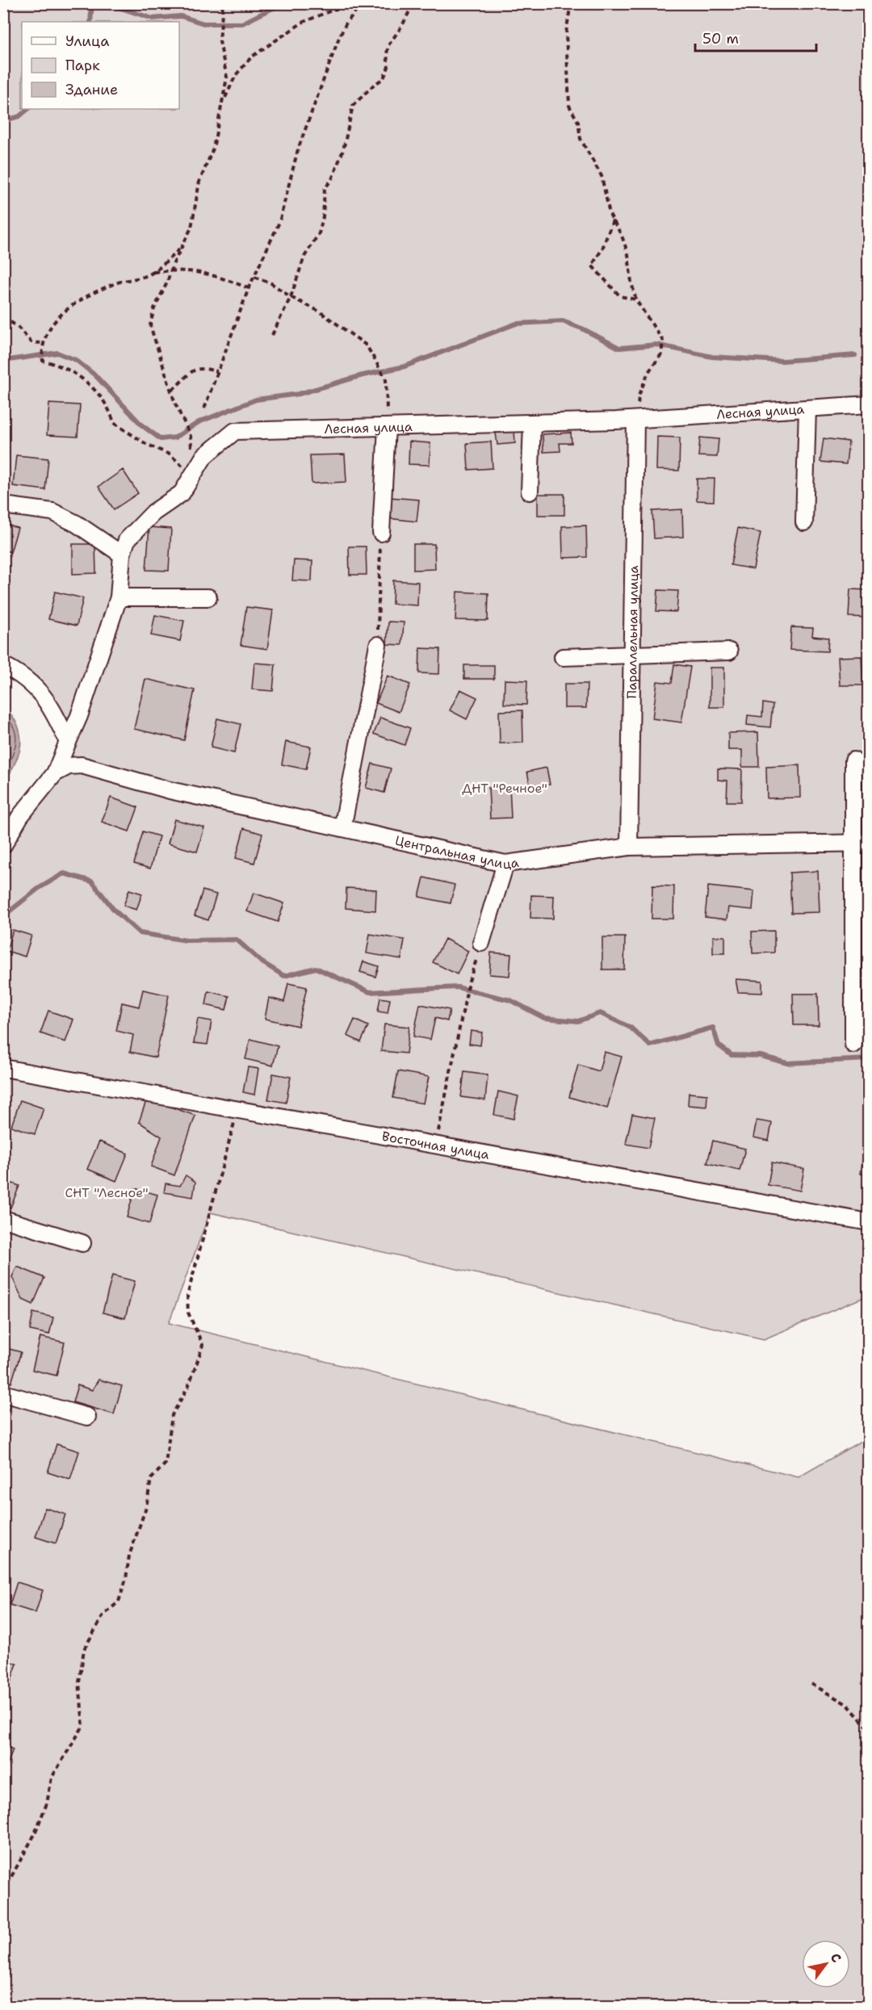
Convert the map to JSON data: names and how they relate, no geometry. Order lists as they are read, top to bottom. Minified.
{"streets":{"street":["Лесная улица","Параллельная улица","Центральная улица","Восточная улица"]},"crossings":[["Лесная улица","Параллельная улица"],["Лесная улица","Центральная улица"],["Параллельная улица","Центральная улица"]],"parks":["ДНТ \"Речное\"","СНТ \"Лесное\""],"legend":["Улица","Парк","Здание"],"scale_bar":"50 m","north":"top right"}
